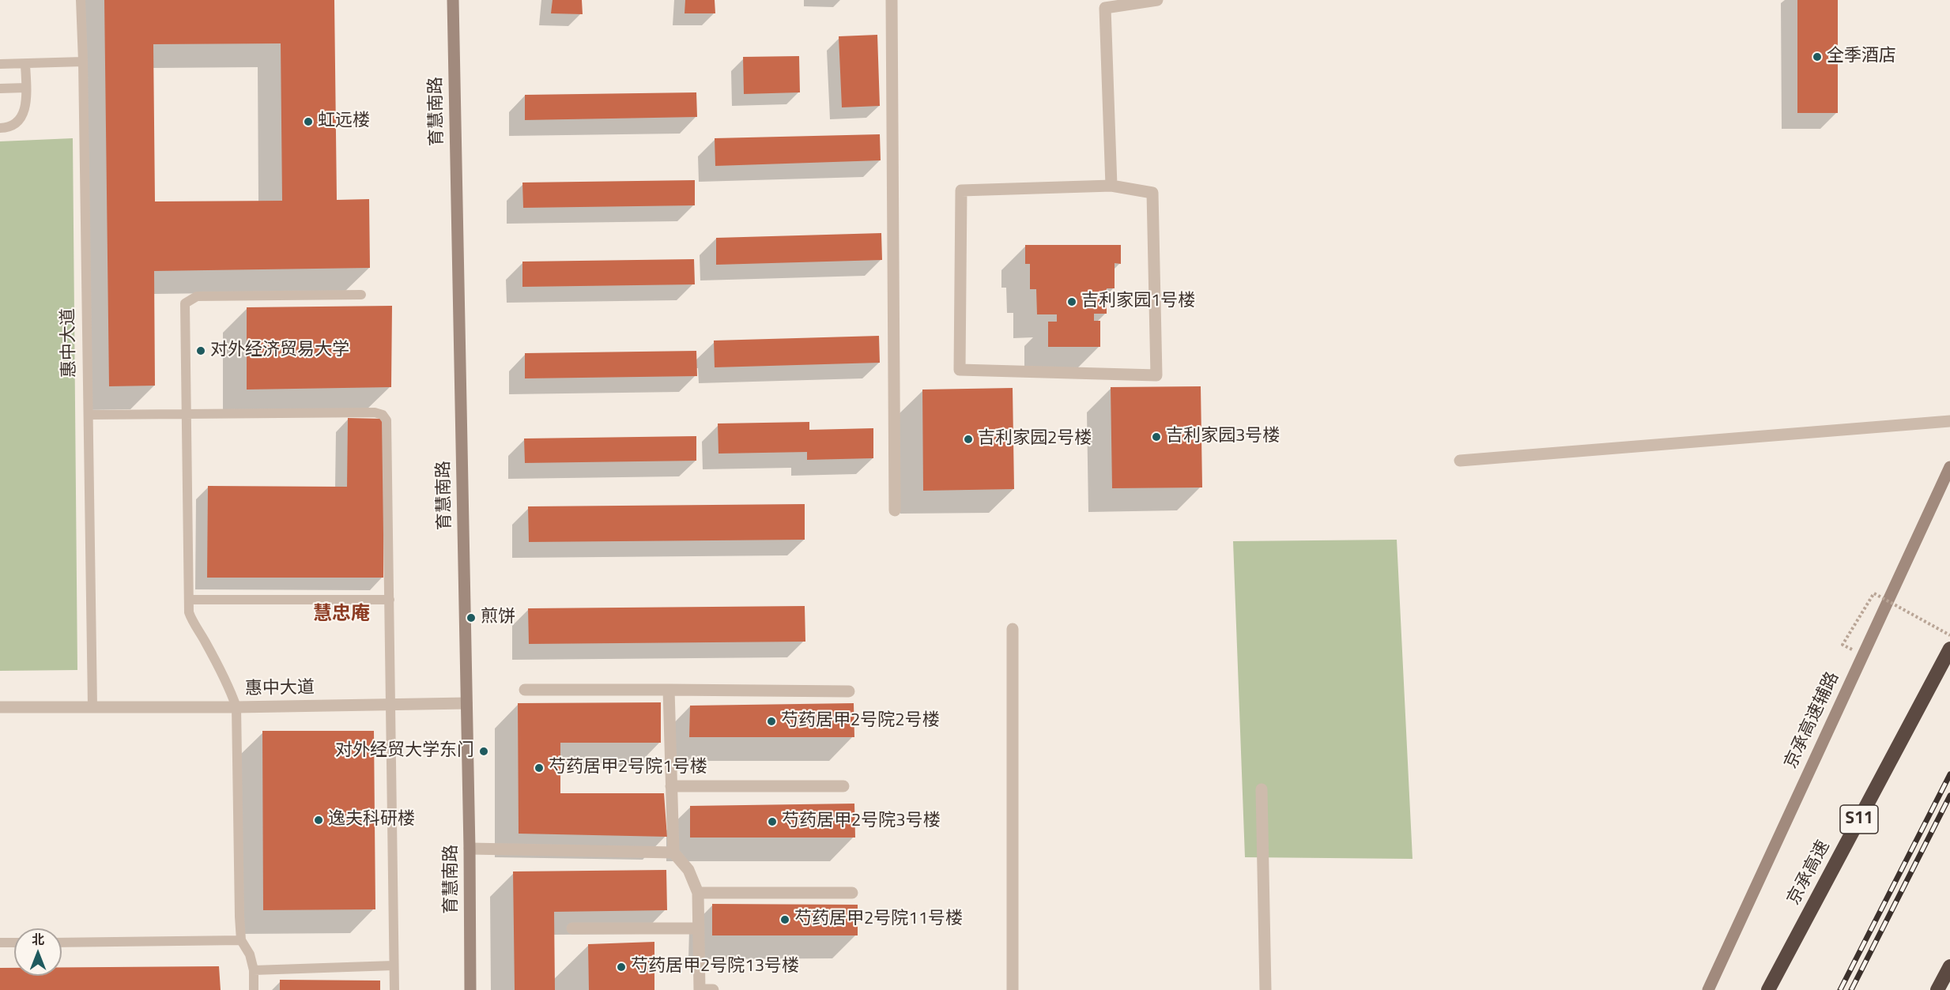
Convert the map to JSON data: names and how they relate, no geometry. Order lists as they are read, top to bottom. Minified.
{"streets":{"highway":["S11","京承高速"],"street":["育慧南路","惠中大道","京承高速辅路"]},"crossings":[["育慧南路","惠中大道"]],"districts":["慧忠庵"],"places":["全季酒店","虹远楼","吉利家园1号楼","对外经济贸易大学","吉利家园3号楼","吉利家园2号楼","煎饼","芍药居甲2号院2号楼","对外经贸大学东门","芍药居甲2号院1号楼","逸夫科研楼","芍药居甲2号院3号楼","芍药居甲2号院11号楼","芍药居甲2号院13号楼"],"north":"top"}
